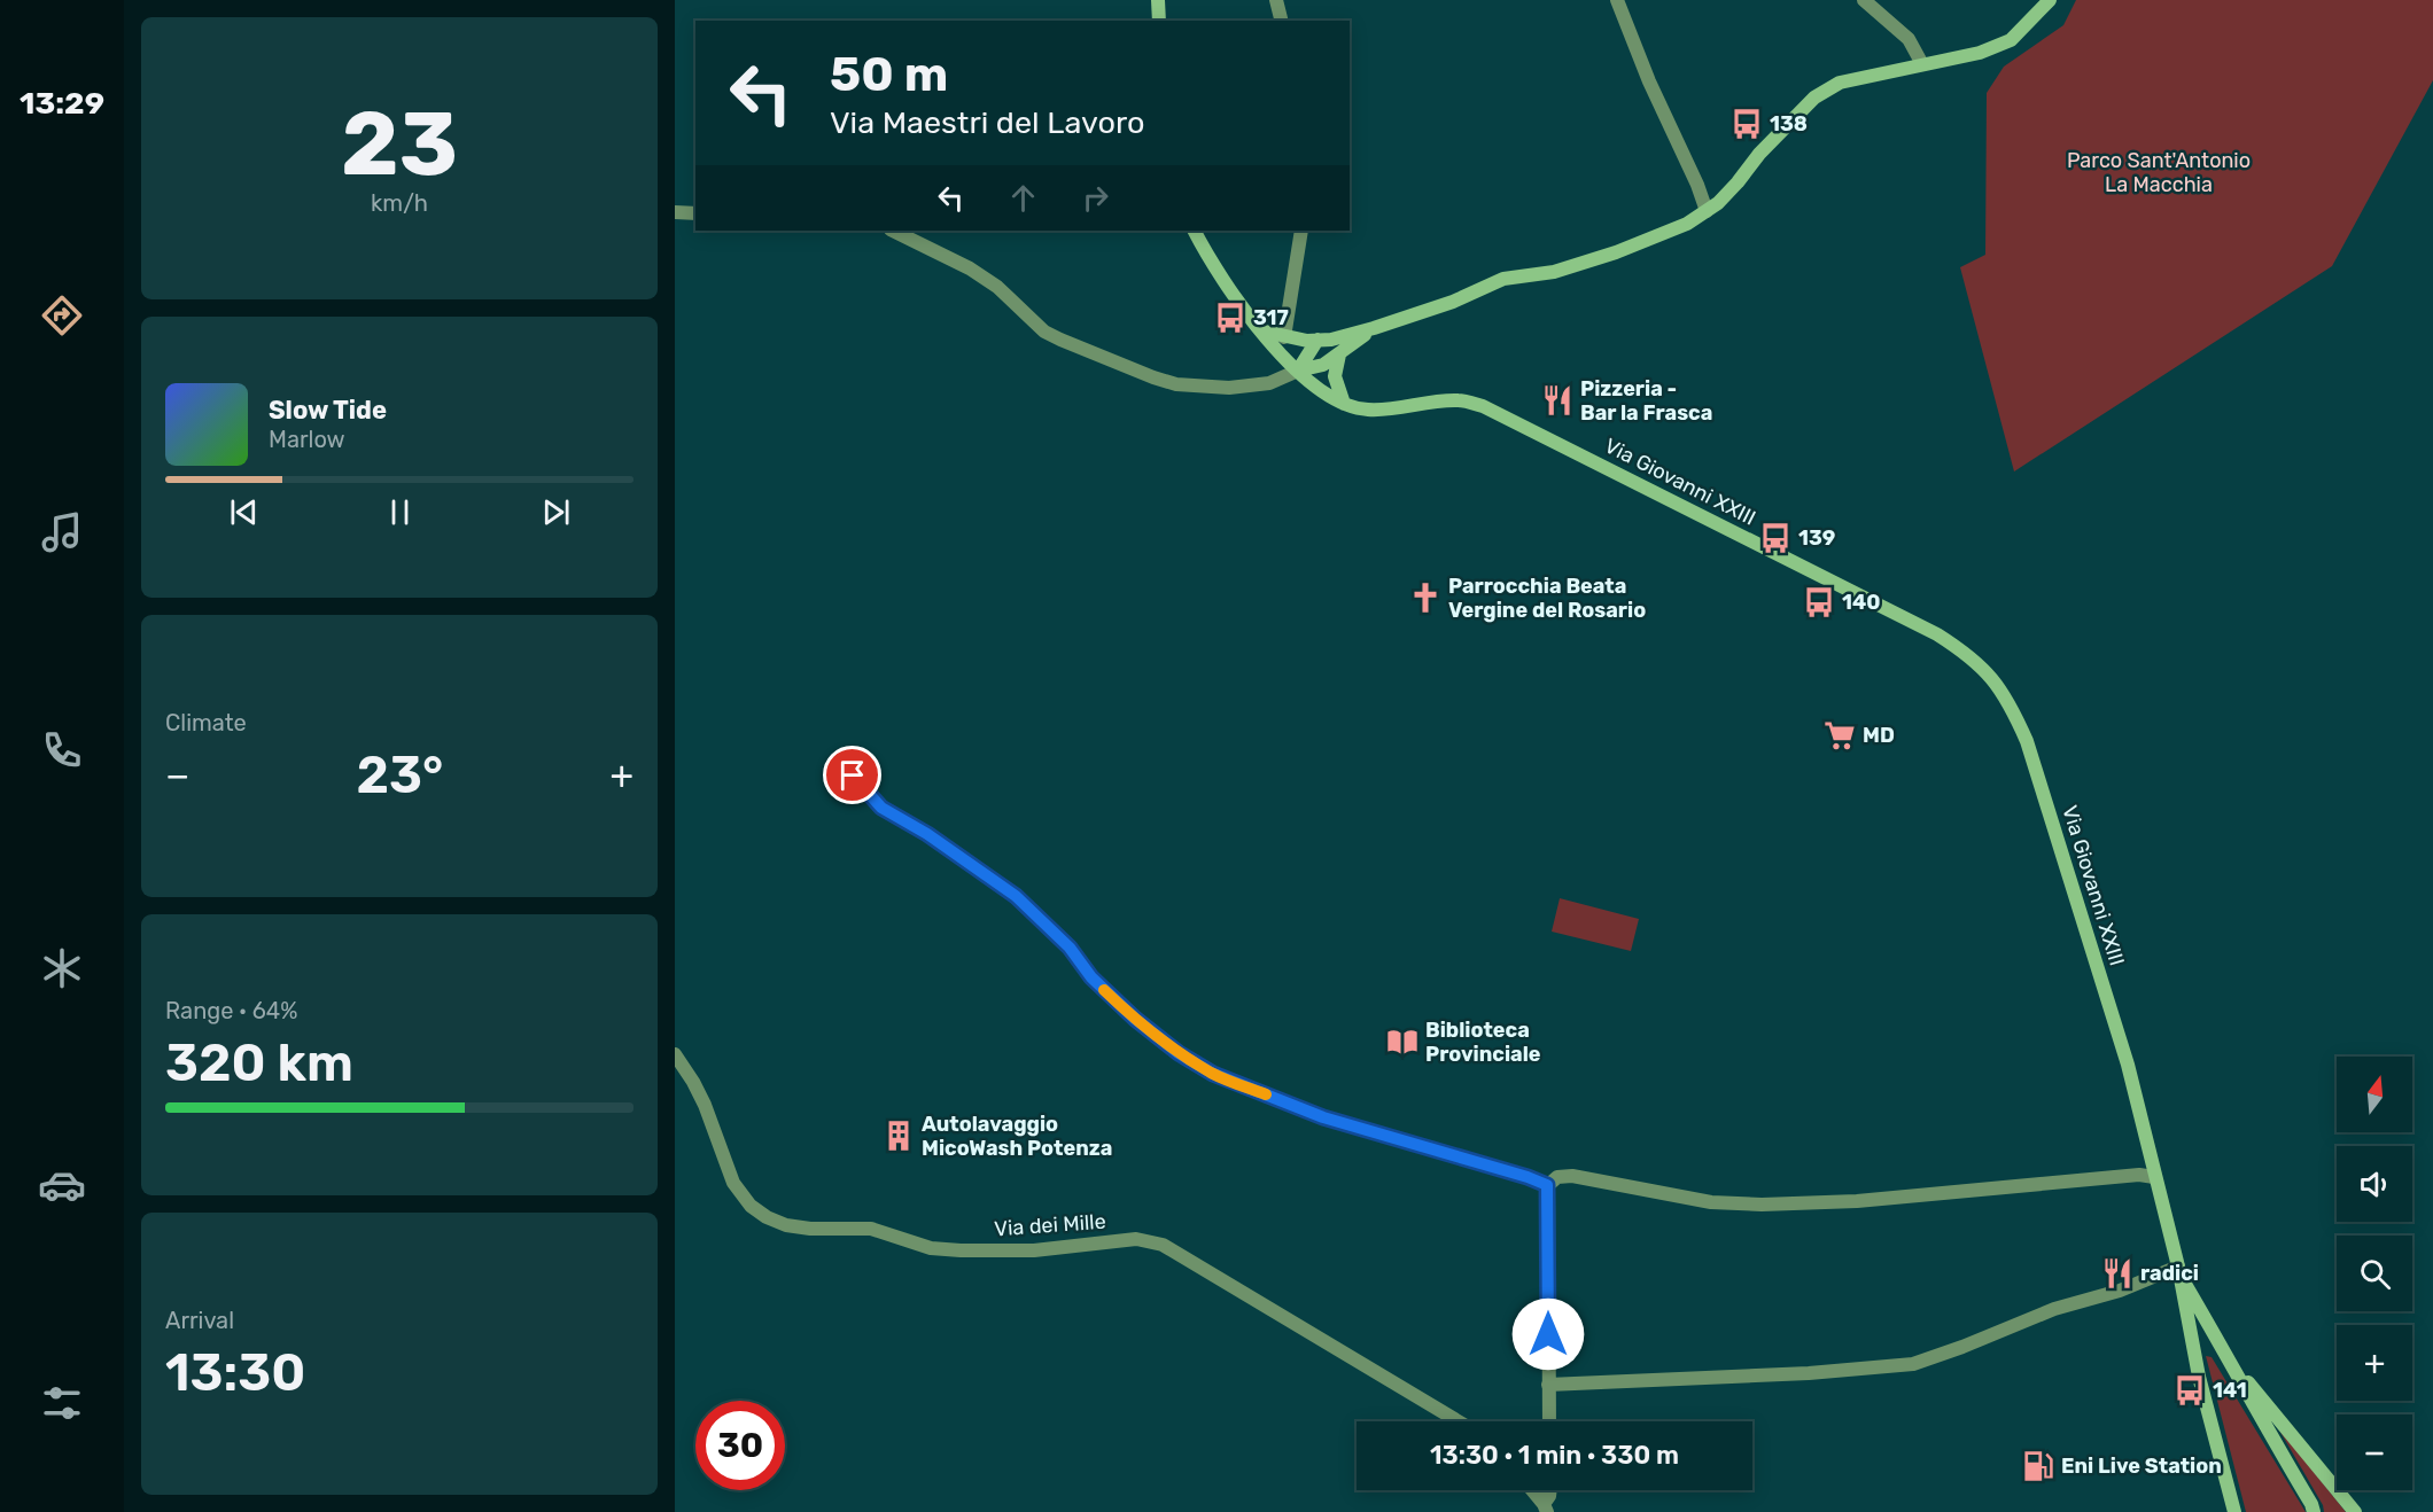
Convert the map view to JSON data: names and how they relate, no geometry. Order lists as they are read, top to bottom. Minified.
{"streets":{"main road":["Via Giovanni XXIII"],"street":["Via dei Mille"]},"parks":["Parco Sant'Antonio La Macchia"],"places":{"bus stop":["138","317","139","140","141"],"restaurant":["Pizzeria - Bar la Frasca","radici"],"church":["Parrocchia Beata Vergine del Rosario"],"supermarket":["MD"],"library":["Biblioteca Provinciale"],"building":["Autolavaggio MicoWash Potenza"],"fuel station":["Eni Live Station"]},"north":"top","page":{"tabs":"13:29","tile":[["23","km/h"],"Climate",["Range · 64%","320 km"],["Arrival","13:30"]],"turn":["50 m","Via Maestri del Lavoro"],"song":["Slow Tide","Marlow"],"heat":["−","23°","+"],"map_buttons":["+","−"],"limit":"30","trip":"13:30 · 1 min · 330 m"}}
